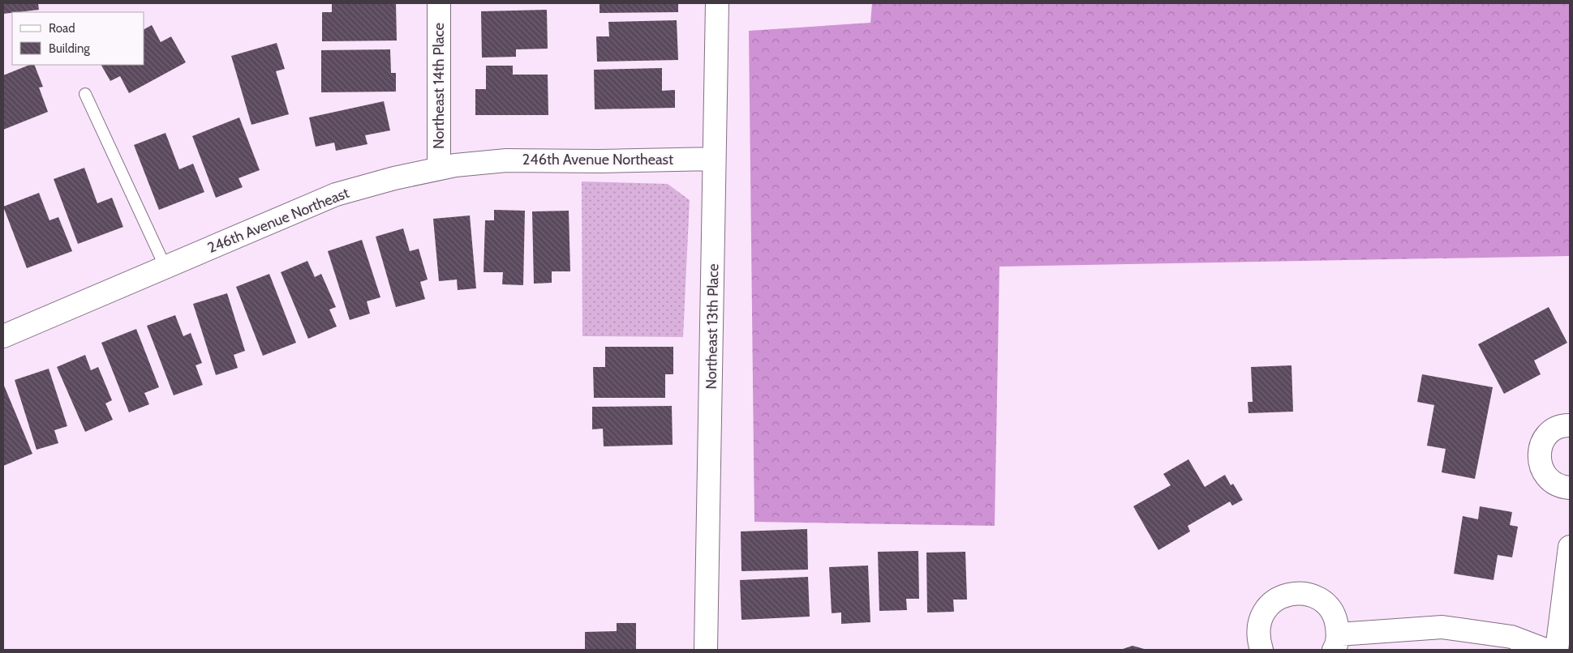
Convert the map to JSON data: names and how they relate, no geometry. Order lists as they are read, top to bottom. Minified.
{"streets":{"street":["Northeast 14th Place","246th Avenue Northeast","Northeast 13th Place"]},"crossings":[["Northeast 14th Place","246th Avenue Northeast"],["246th Avenue Northeast","Northeast 13th Place"]],"legend":["Road","Building"]}
